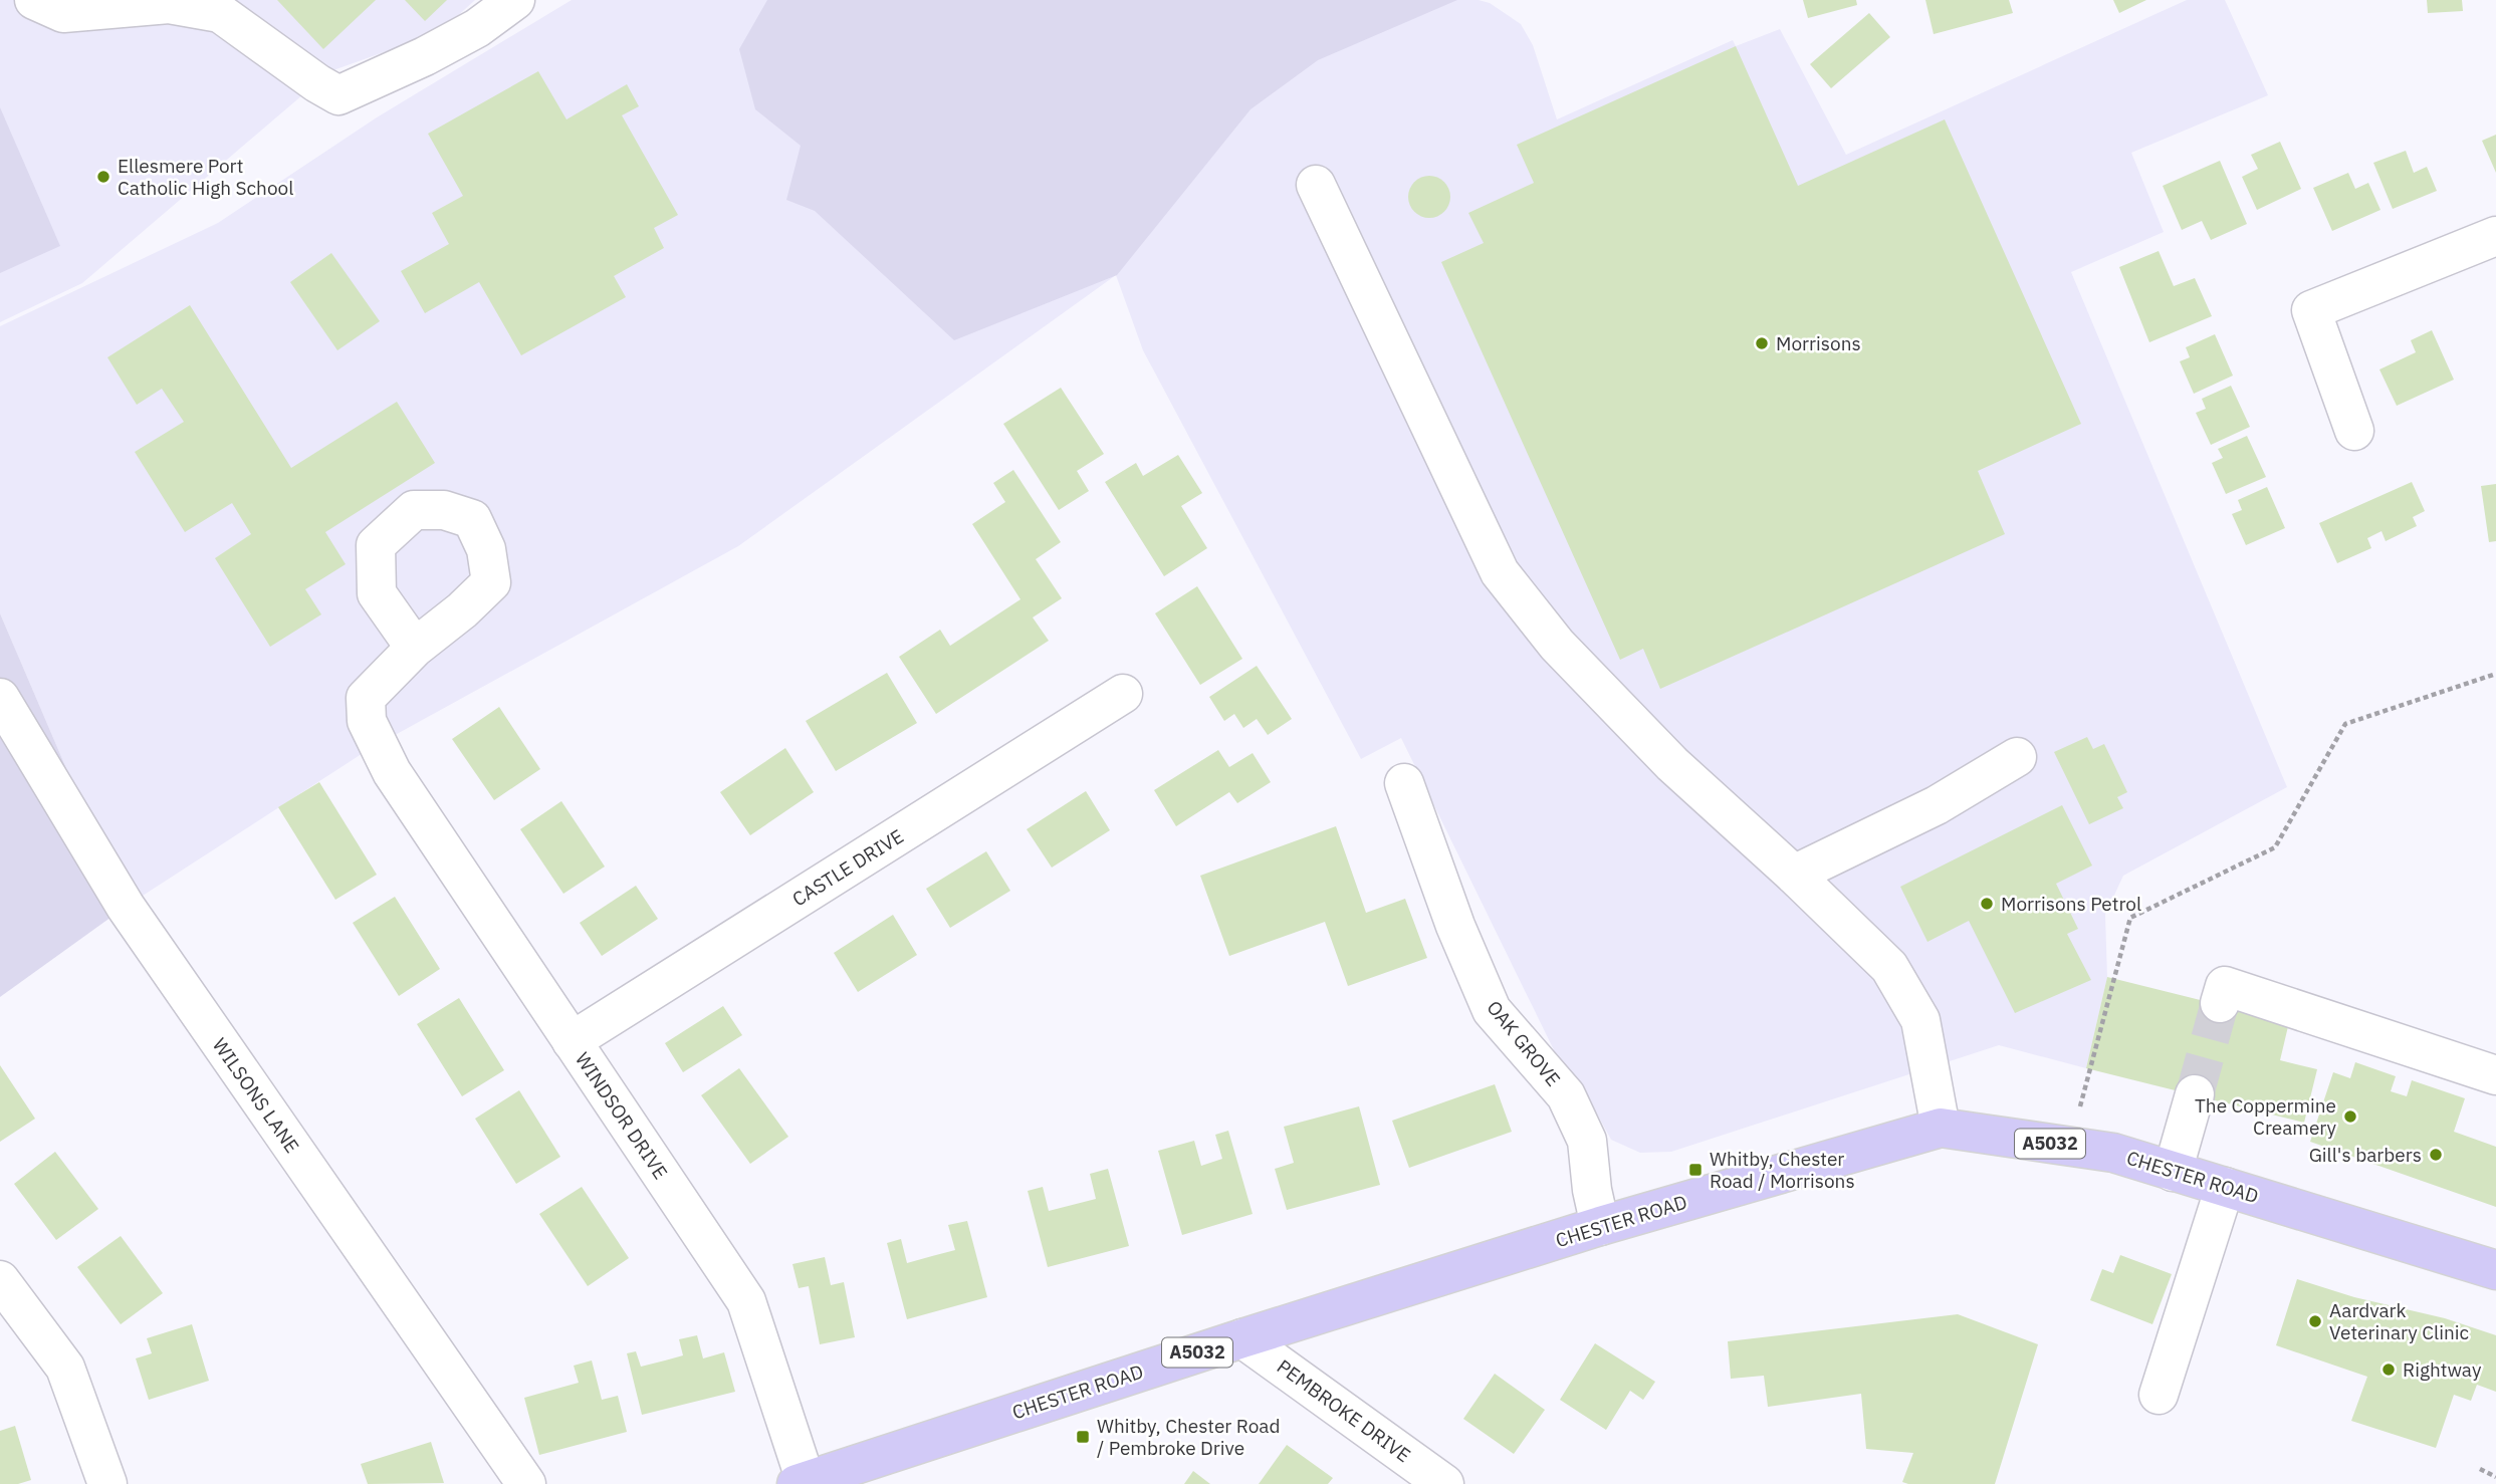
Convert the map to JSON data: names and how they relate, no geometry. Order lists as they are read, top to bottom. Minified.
{"streets":{"main road":["A5032","CHESTER ROAD"],"street":["CASTLE DRIVE","OAK GROVE","WILSONS LANE","WINDSOR DRIVE","PEMBROKE DRIVE"]},"crossings":[["CASTLE DRIVE","WINDSOR DRIVE"],["OAK GROVE","CHESTER ROAD"],["WINDSOR DRIVE","CHESTER ROAD"],["CHESTER ROAD","PEMBROKE DRIVE"]],"places":{"other":["Ellesmere Port Catholic High School","Morrisons","Morrisons Petrol","The Coppermine Creamery","Gill's barbers","Aardvark Veterinary Clinic","Rightway"],"transit":["Whitby, Chester Road / Morrisons","Whitby, Chester Road / Pembroke Drive"]}}
